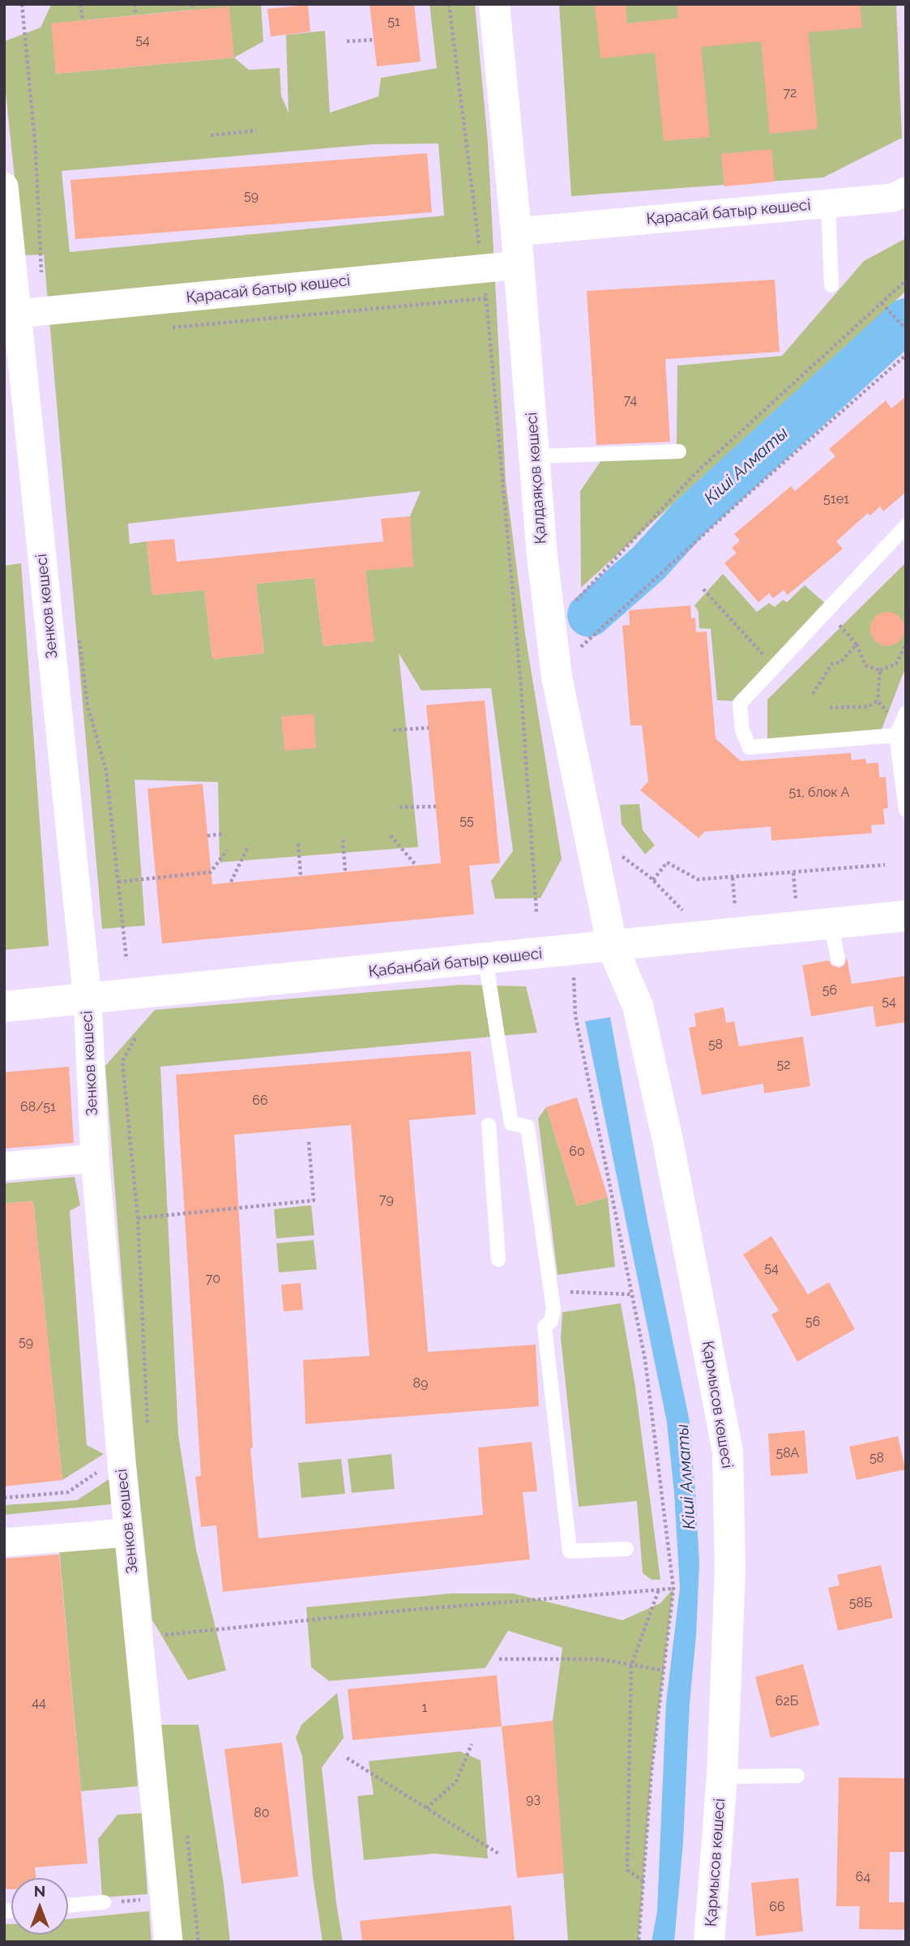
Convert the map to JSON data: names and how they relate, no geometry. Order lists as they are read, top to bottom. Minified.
{"streets":{"street":["Қарасай батыр көшесі","Қалдаяқов көшесі","Зенков көшесі","Қабанбай батыр көшесі","Қармысов көшесі"]},"crossings":[["Қарасай батыр көшесі","Қалдаяқов көшесі"],["Қарасай батыр көшесі","Зенков көшесі"],["Қалдаяқов көшесі","Қабанбай батыр көшесі"],["Қалдаяқов көшесі","Қармысов көшесі"],["Зенков көшесі","Қабанбай батыр көшесі"],["Қабанбай батыр көшесі","Қармысов көшесі"]],"water":["Кіші Алматы"],"house_numbers":["51","54","72","59","74","51e1","51, блок А","55","56","54","58","52","66","68/51","60","79","54","70","56","59","89","58А","58","58Б","62Б","44","1","93","80","64","66"],"north":"top"}
